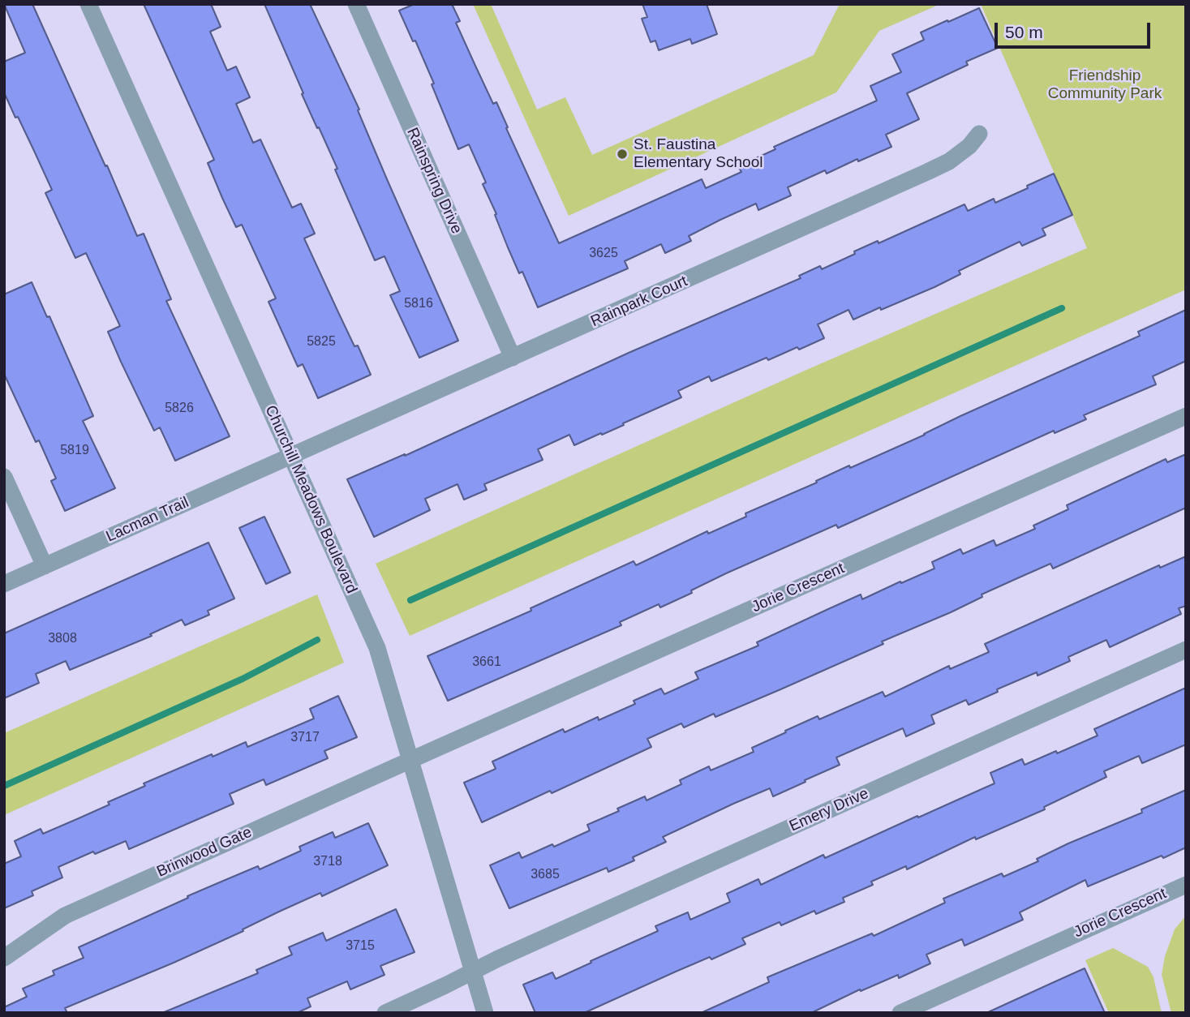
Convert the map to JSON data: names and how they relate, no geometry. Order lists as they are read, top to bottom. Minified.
{"streets":{"street":["Rainspring Drive","Rainpark Court","Churchill Meadows Boulevard","Lacman Trail","Jorie Crescent","Emery Drive","Brinwood Gate"]},"crossings":[["Rainspring Drive","Rainpark Court"],["Rainpark Court","Churchill Meadows Boulevard"],["Rainpark Court","Lacman Trail"],["Churchill Meadows Boulevard","Lacman Trail"],["Churchill Meadows Boulevard","Jorie Crescent"],["Churchill Meadows Boulevard","Emery Drive"],["Churchill Meadows Boulevard","Brinwood Gate"],["Jorie Crescent","Brinwood Gate"]],"parks":["Friendship Community Park"],"places":["St. Faustina Elementary School"],"house_numbers":["3625","5816","5825","5826","5819","3808","3661","3717","3718","3685","3715"],"scale_bar":"50 m"}
